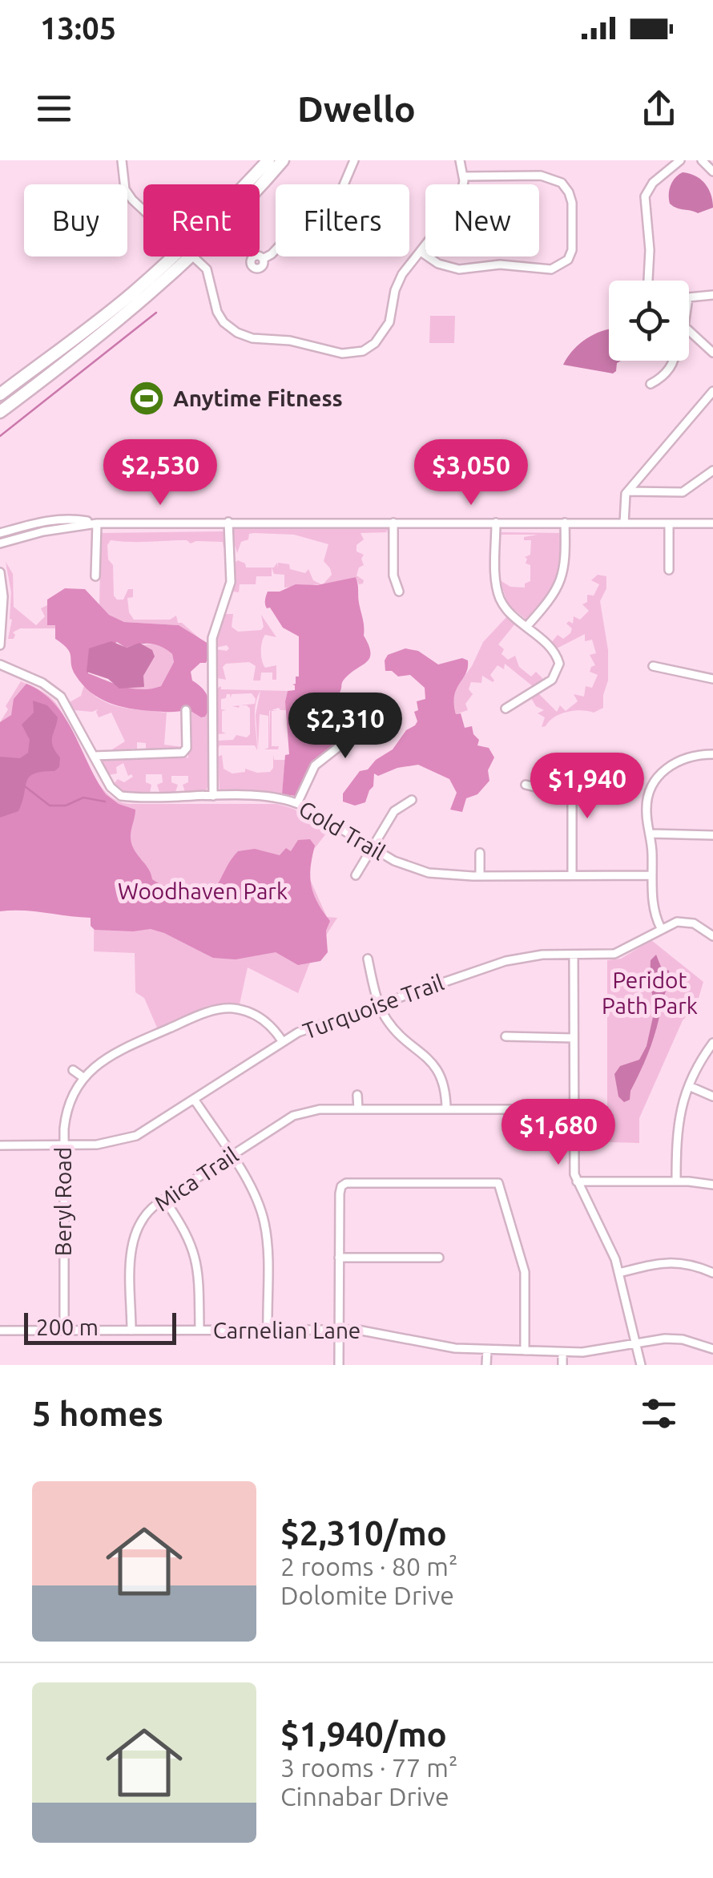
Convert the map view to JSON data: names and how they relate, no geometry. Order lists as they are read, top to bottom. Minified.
{"streets":{"street":["Gold Trail","Turquoise Trail","Mica Trail","Beryl Road","Carnelian Lane"]},"crossings":[["Turquoise Trail","Beryl Road"],["Mica Trail","Carnelian Lane"],["Beryl Road","Carnelian Lane"]],"parks":["Woodhaven Park","Peridot Path Park"],"places":{"sports":["Anytime Fitness"]},"scale_bar":"200 m","page":{"status":"13:05","header":"Dwello","chip":["Buy","Rent","Filters","New"],"price":["$2,530","$3,050","$2,310","$1,940","$1,680"],"scale":"200 m","heading":"5 homes","list":[{"name":"$2,310/mo","note":"2 rooms · 80 m² · Dolomite Drive"},{"name":"$1,940/mo","note":"3 rooms · 77 m² · Cinnabar Drive"}]}}
